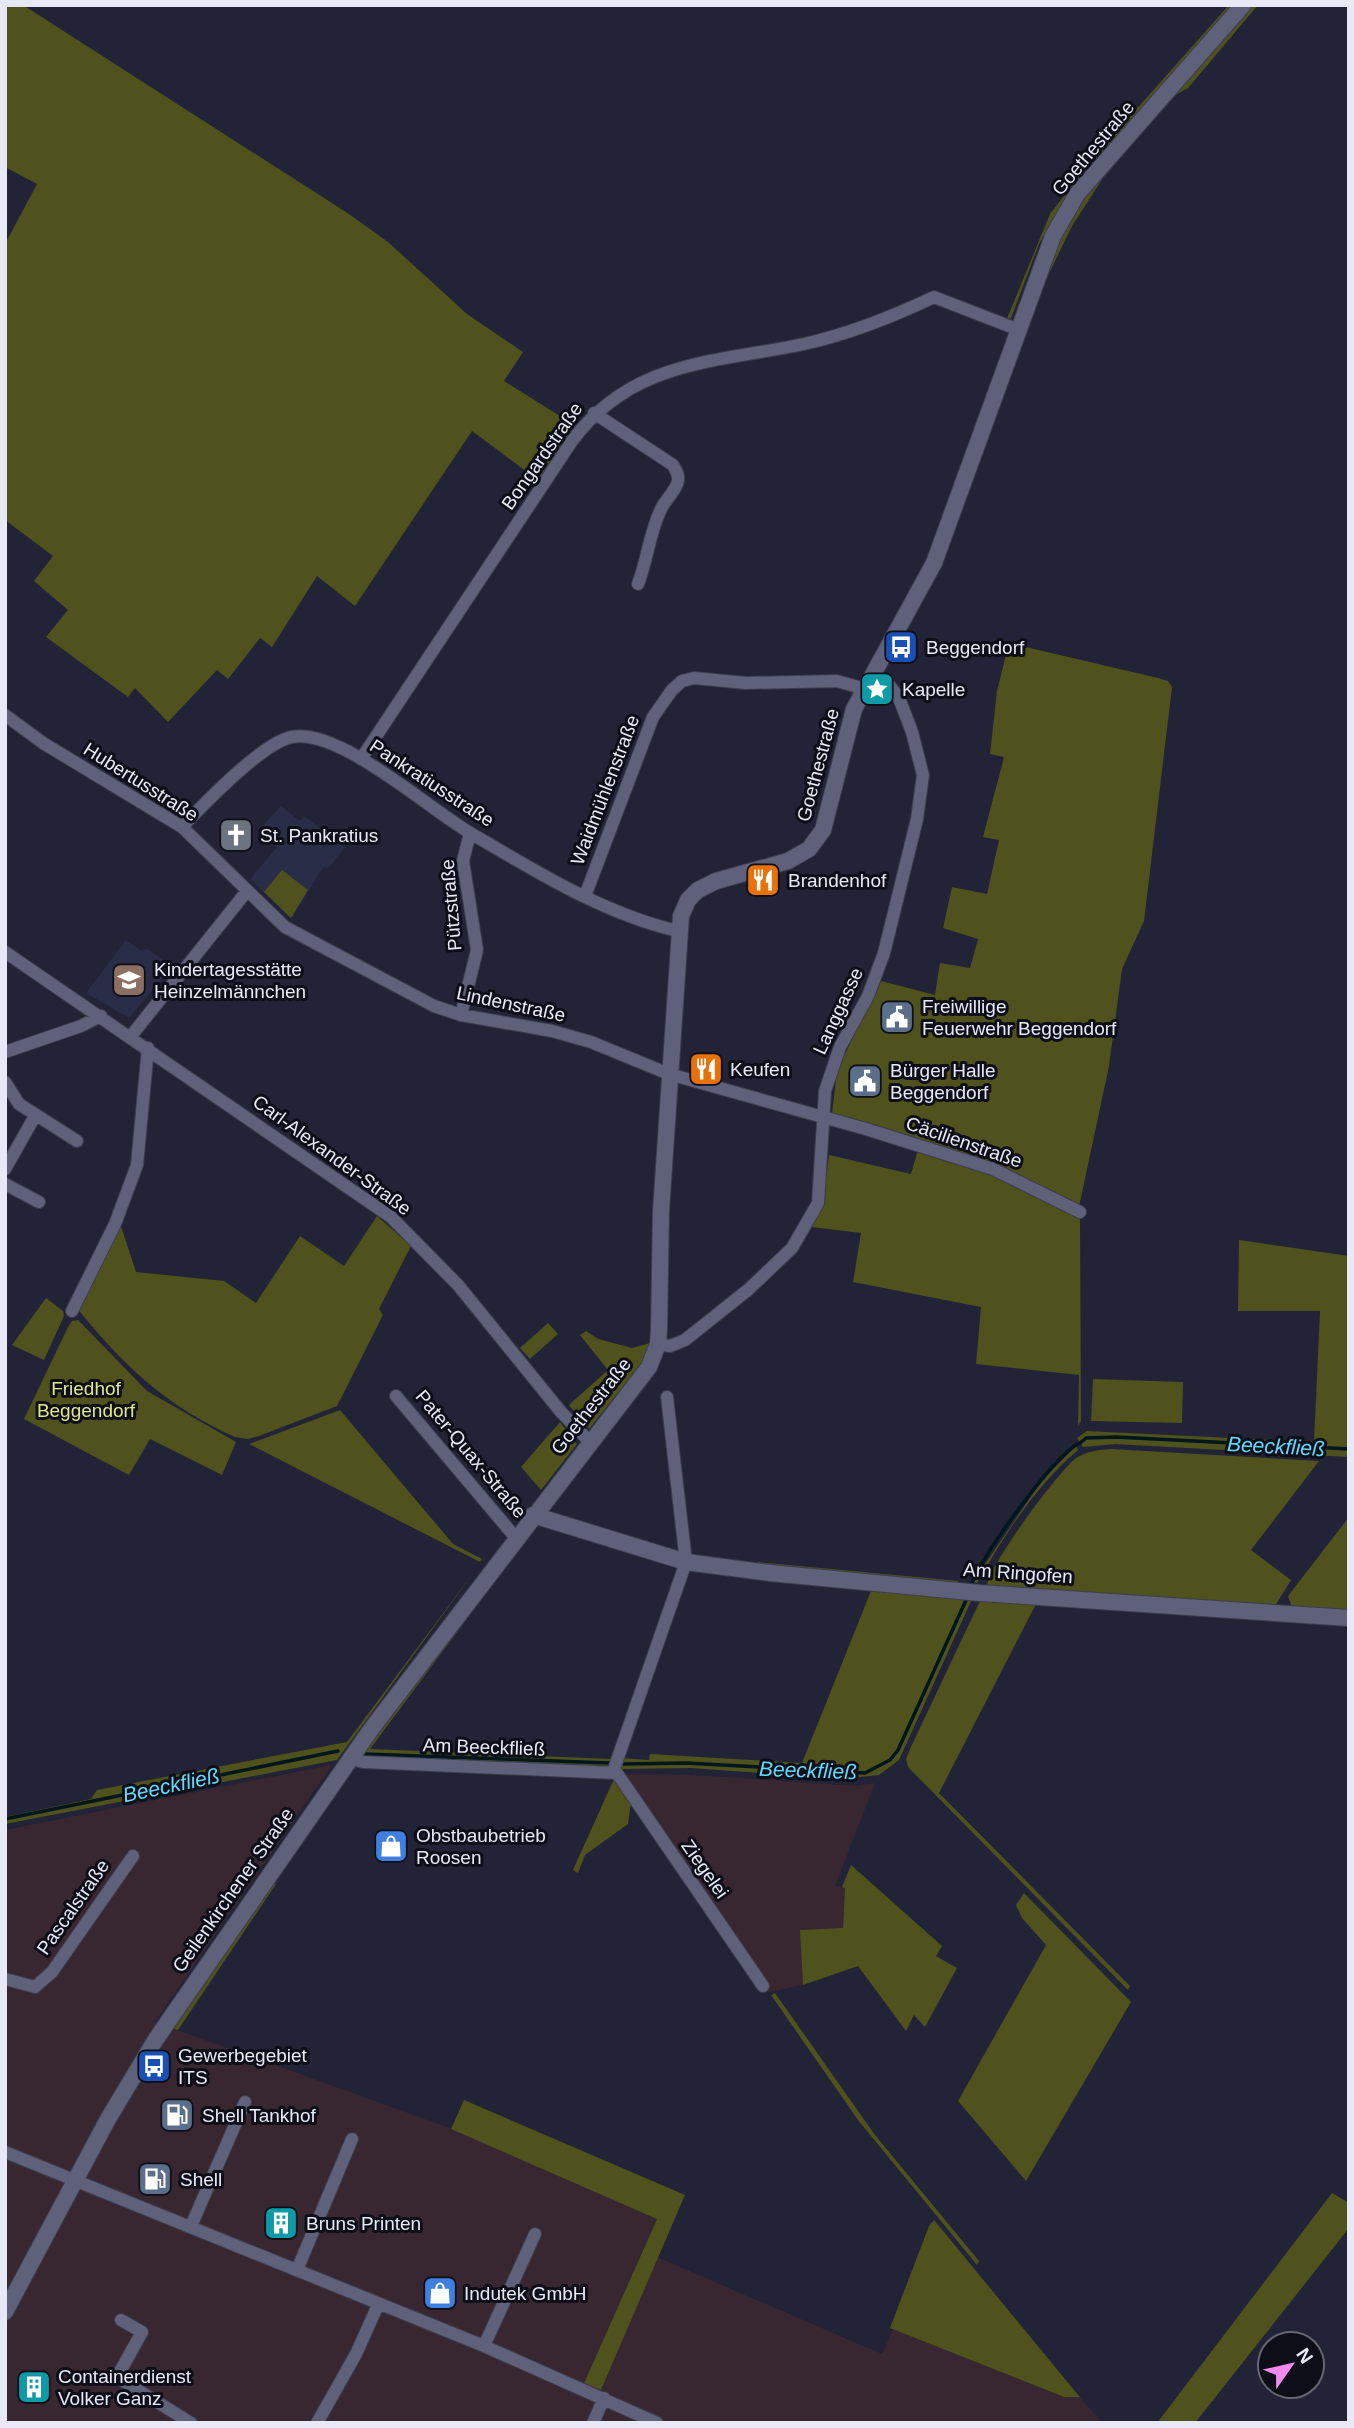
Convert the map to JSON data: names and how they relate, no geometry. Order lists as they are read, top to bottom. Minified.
{"streets":{"street":["Goethestraße","Bongardstraße","Hubertusstraße","Pankratiusstraße","Waidmühlenstraße","Pützstraße","Lindenstraße","Langgasse","Cäcilienstraße","Carl-Alexander-Straße","Pater-Quax-Straße","Am Ringofen","Am Beeckfließ","Ziegelei","Geilenkirchener Straße","Pascalstraße"]},"crossings":[["Goethestraße","Bongardstraße"],["Goethestraße","Pankratiusstraße"],["Goethestraße","Waidmühlenstraße"],["Goethestraße","Lindenstraße"],["Goethestraße","Langgasse"],["Goethestraße","Cäcilienstraße"],["Goethestraße","Carl-Alexander-Straße"],["Goethestraße","Am Ringofen"],["Goethestraße","Geilenkirchener Straße"],["Bongardstraße","Pankratiusstraße"],["Hubertusstraße","Pankratiusstraße"],["Hubertusstraße","Lindenstraße"],["Pankratiusstraße","Waidmühlenstraße"],["Pankratiusstraße","Pützstraße"],["Pützstraße","Lindenstraße"],["Lindenstraße","Cäcilienstraße"],["Langgasse","Cäcilienstraße"],["Pater-Quax-Straße","Geilenkirchener Straße"],["Am Ringofen","Geilenkirchener Straße"],["Am Beeckfließ","Ziegelei"],["Am Beeckfließ","Geilenkirchener Straße"]],"water":["Beeckfließ"],"parks":["Friedhof Beggendorf"],"places":{"bus stop":["Beggendorf","Gewerbegebiet ITS"],"place":["Kapelle"],"church":["St. Pankratius"],"restaurant":["Brandenhof","Keufen"],"school or university":["Kindertagesstätte Heinzelmännchen"],"public building":["Freiwillige Feuerwehr Beggendorf","Bürger Halle Beggendorf"],"shop":["Obstbaubetrieb Roosen","Indutek GmbH"],"fuel station":["Shell Tankhof","Shell"],"building":["Bruns Printen","Containerdienst Volker Ganz"]},"north":"top right"}
